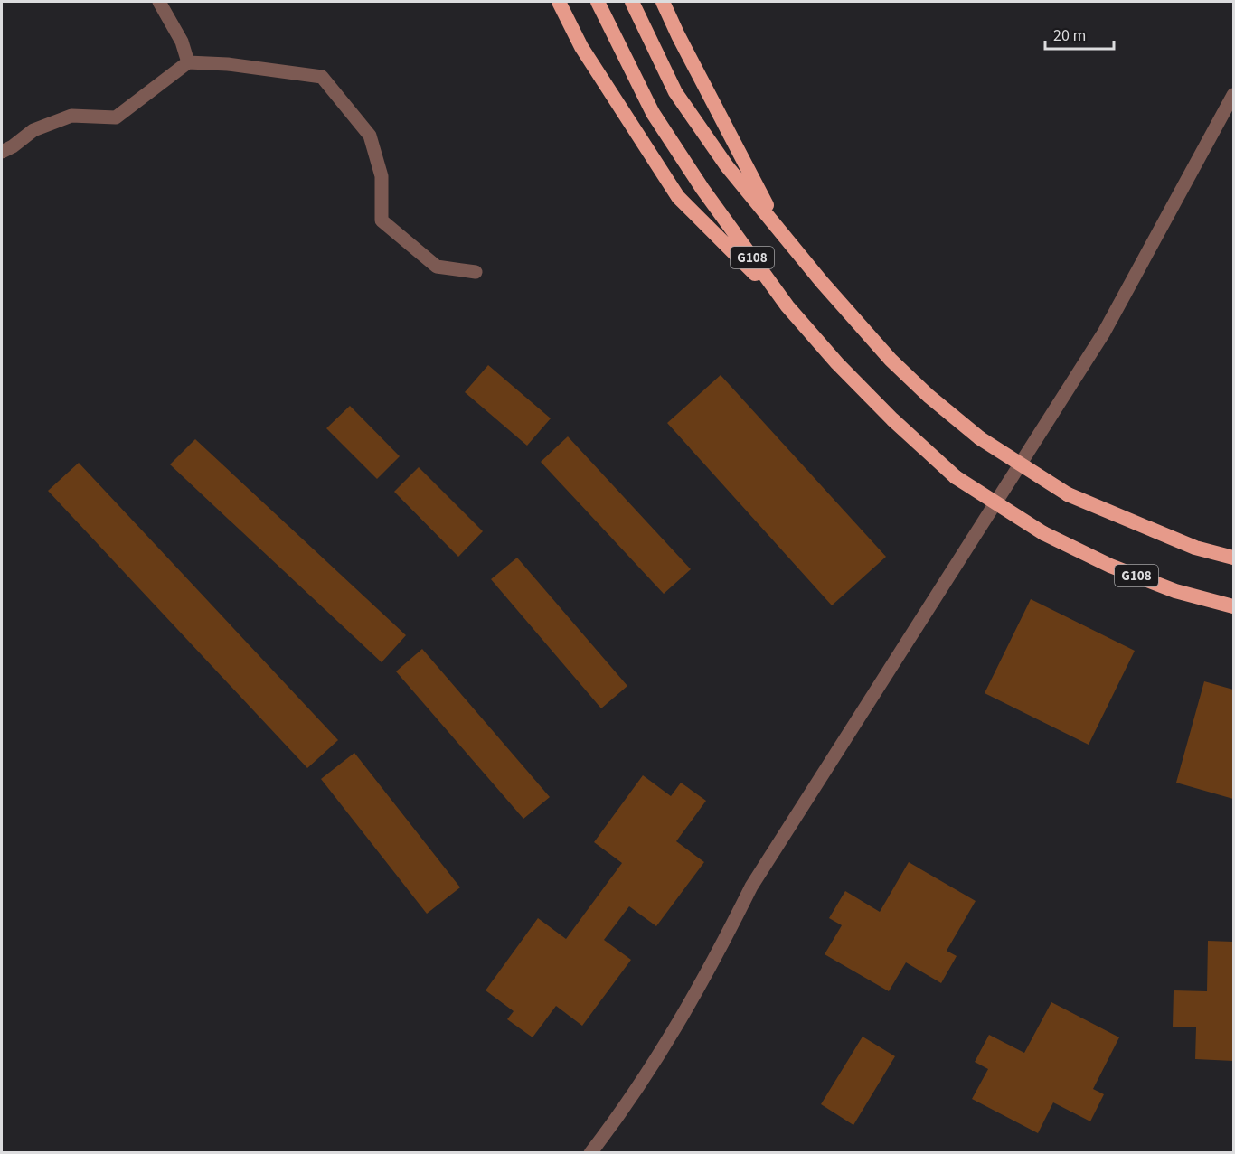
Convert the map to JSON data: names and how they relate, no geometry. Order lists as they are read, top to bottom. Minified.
{"streets":{"highway":["G108"]},"scale_bar":"20 m"}
